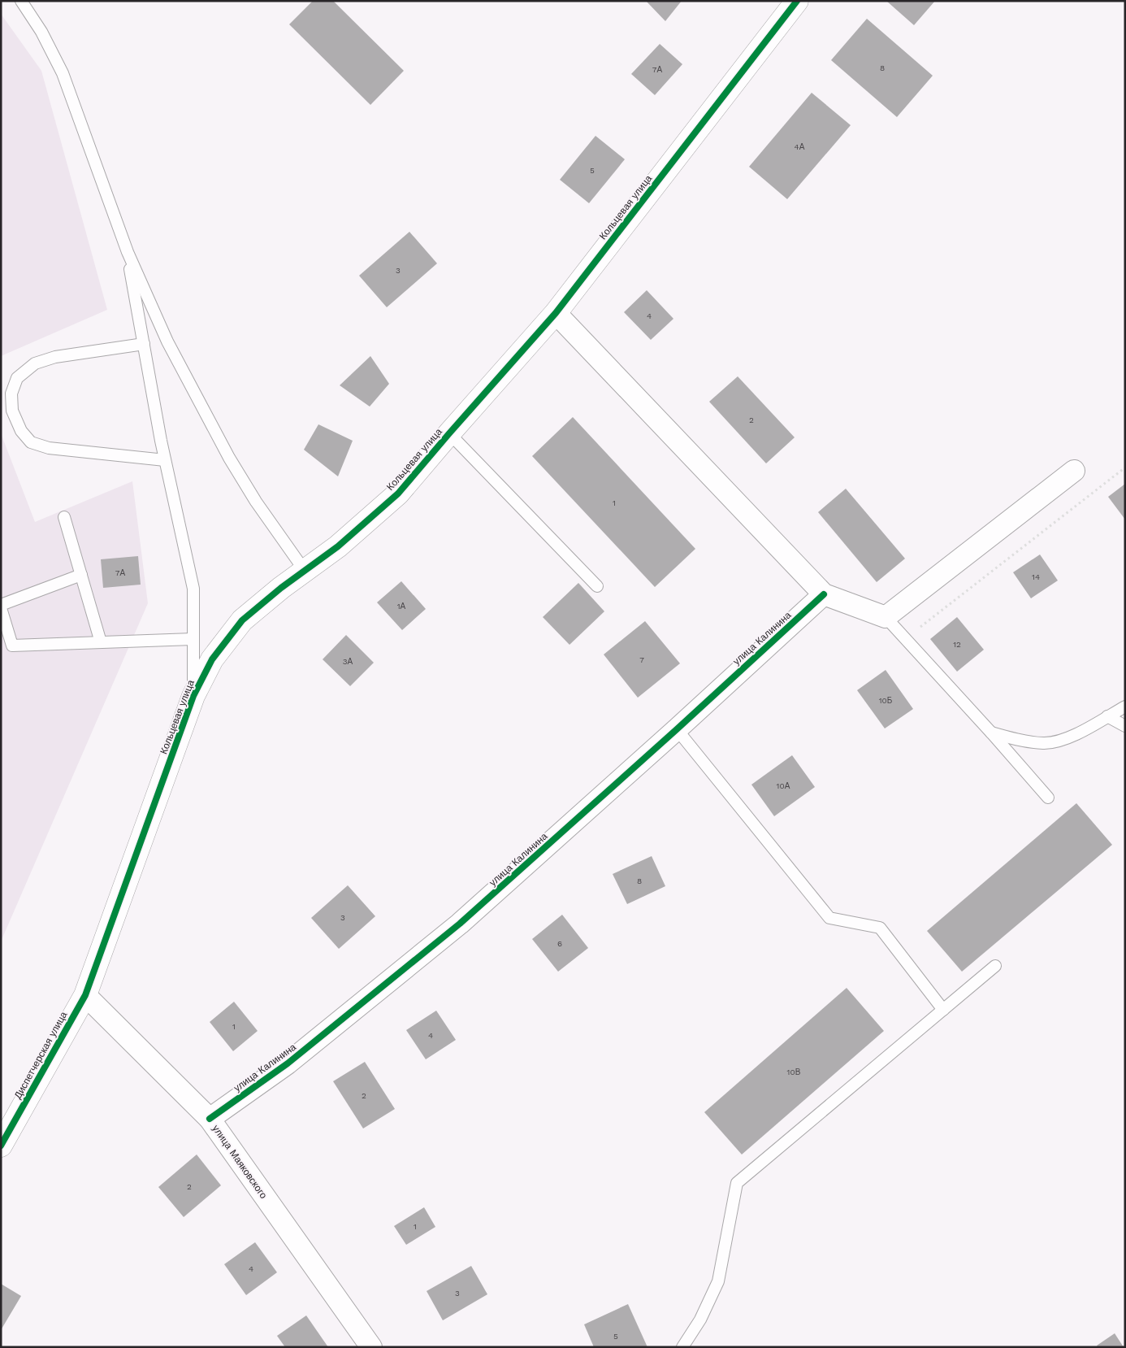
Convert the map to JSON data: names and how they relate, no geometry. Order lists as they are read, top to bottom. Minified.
{"streets":{"street":["Кольцевая улица","улица Калинина","Диспетчерская улица","улица Маяковского"]},"crossings":[["Кольцевая улица","Диспетчерская улица"],["Кольцевая улица","улица Маяковского"],["улица Калинина","улица Маяковского"],["Диспетчерская улица","улица Маяковского"]],"house_numbers":["8","7А","4А","5","3","4","2","1","7А","14","1А","12","7","3А","10Б","10А","8","3","6","1","4","10В","2","2","1","4","3","5"]}
